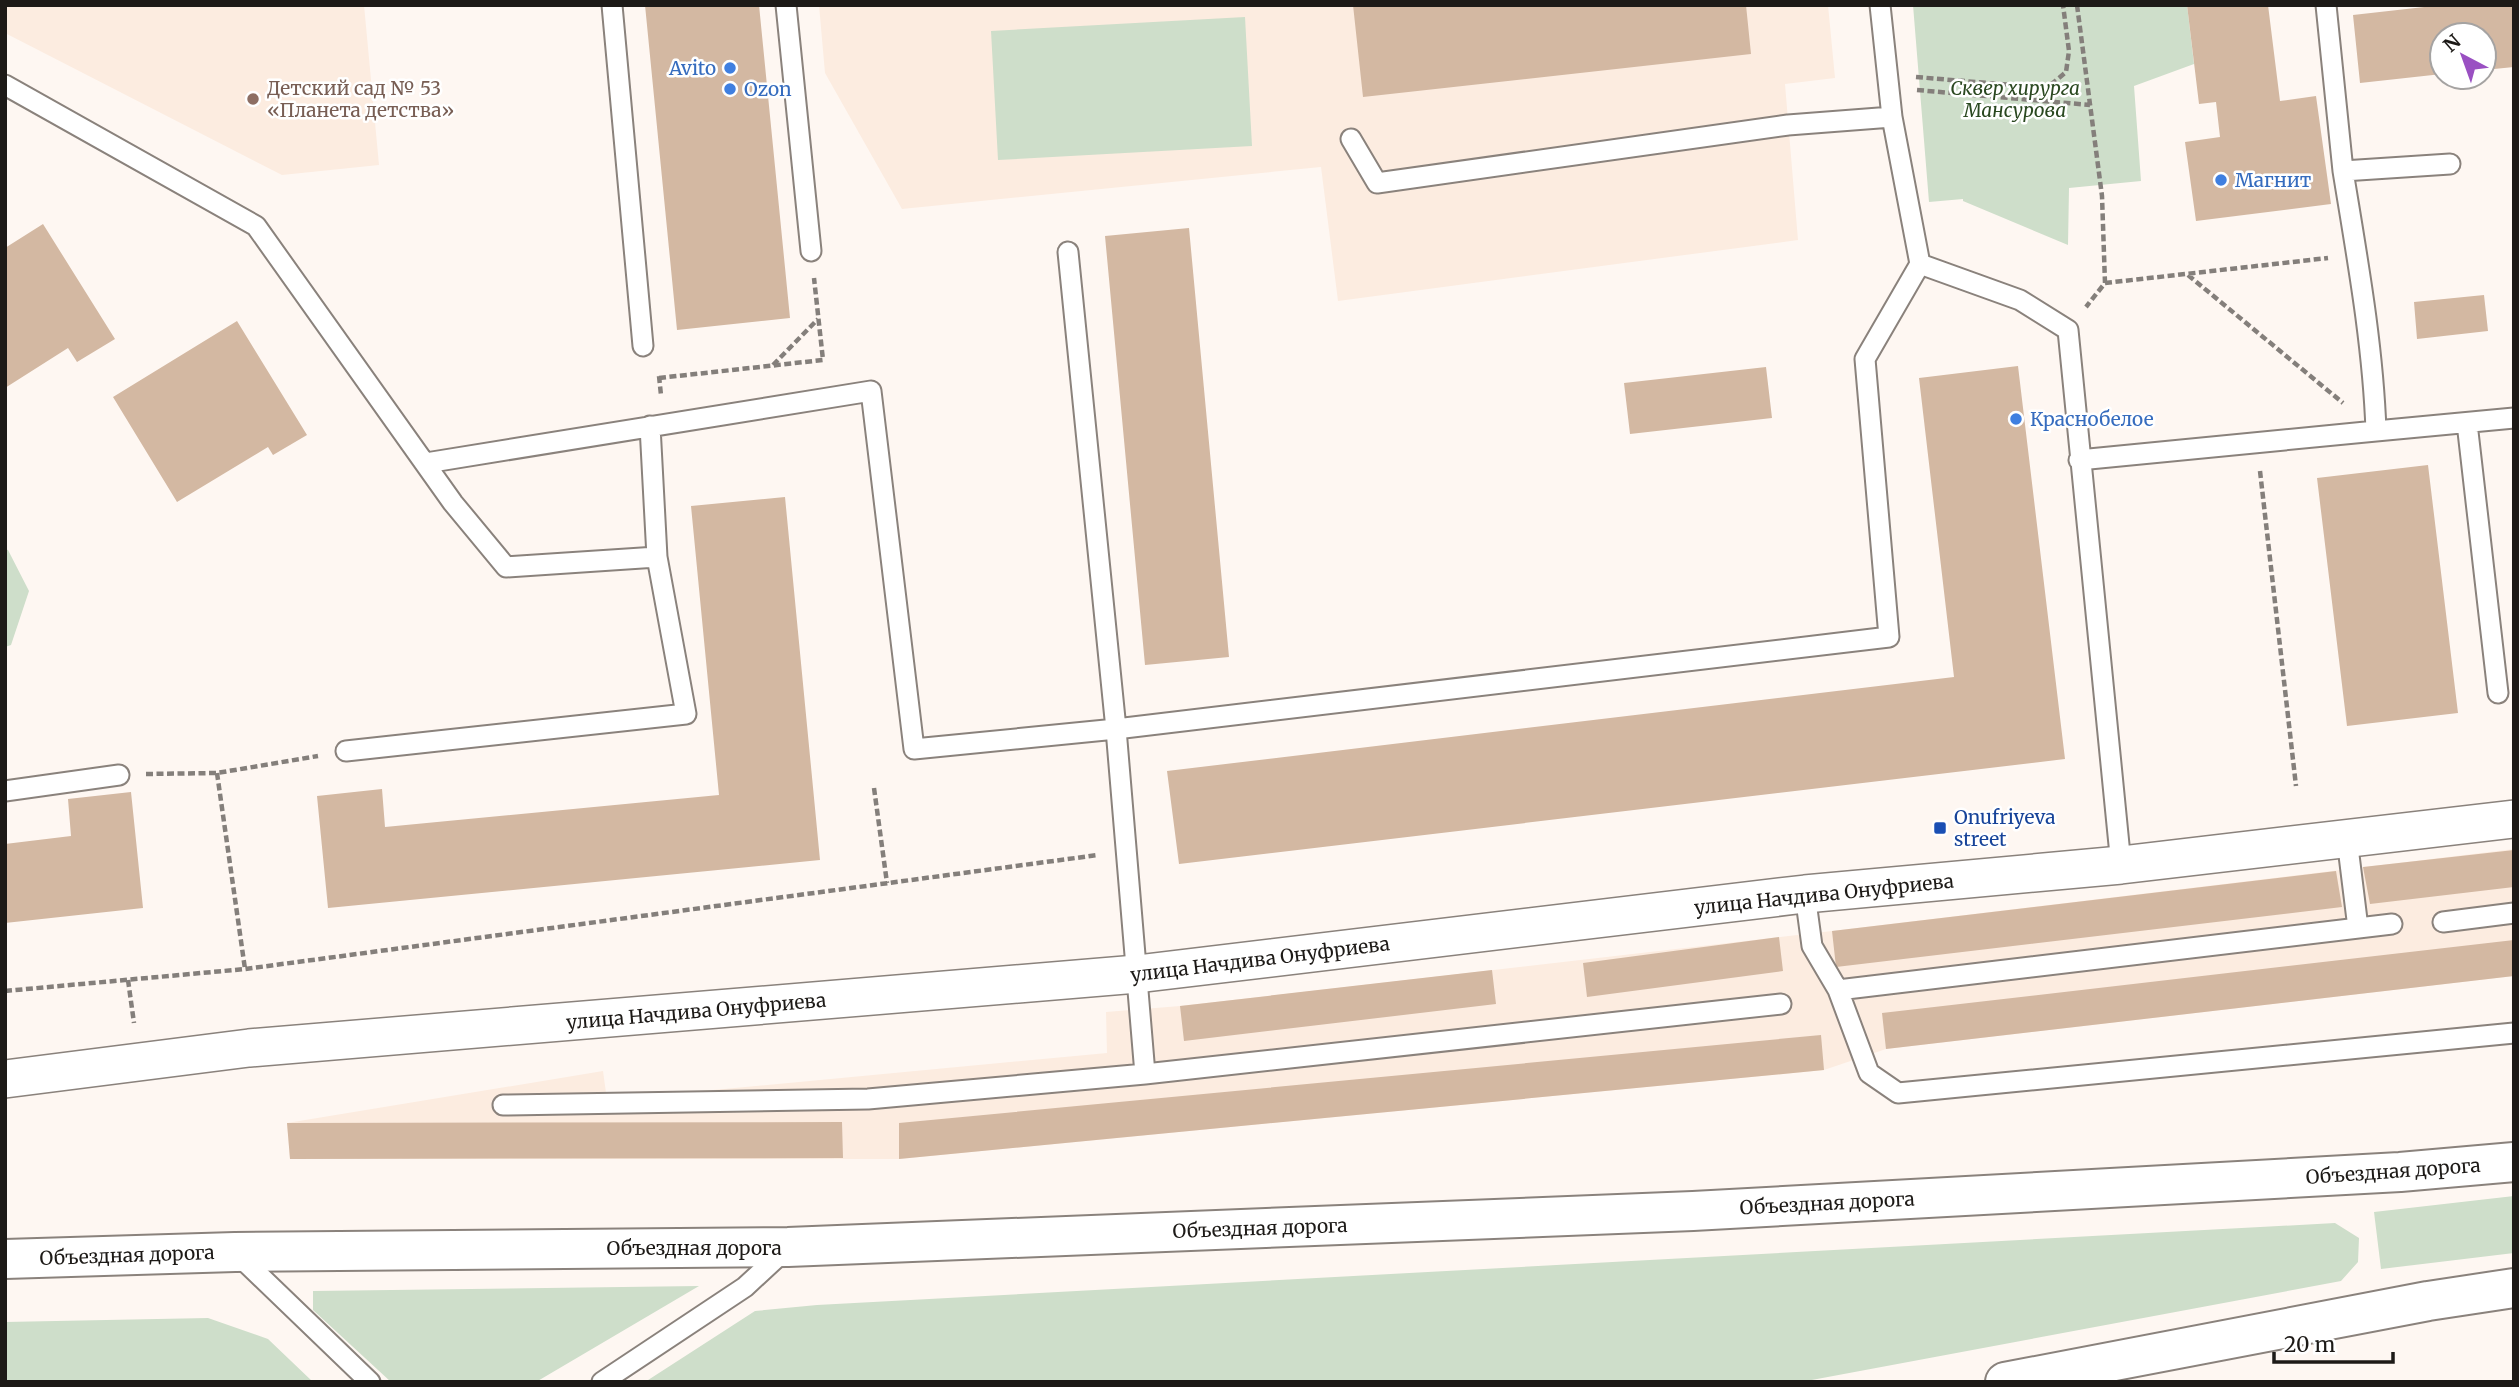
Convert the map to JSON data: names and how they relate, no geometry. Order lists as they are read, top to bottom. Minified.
{"streets":{"main road":["Объездная дорога"],"street":["улица Начдива Онуфриева"]},"parks":["Сквер хирурга Мансурова"],"places":{"other":["Avito","Ozon","Детский сад № 53 «Планета детства»","Магнит","Краснобелое"],"transit":["Onufriyeva street"]},"scale_bar":"20 m","north":"top left"}
